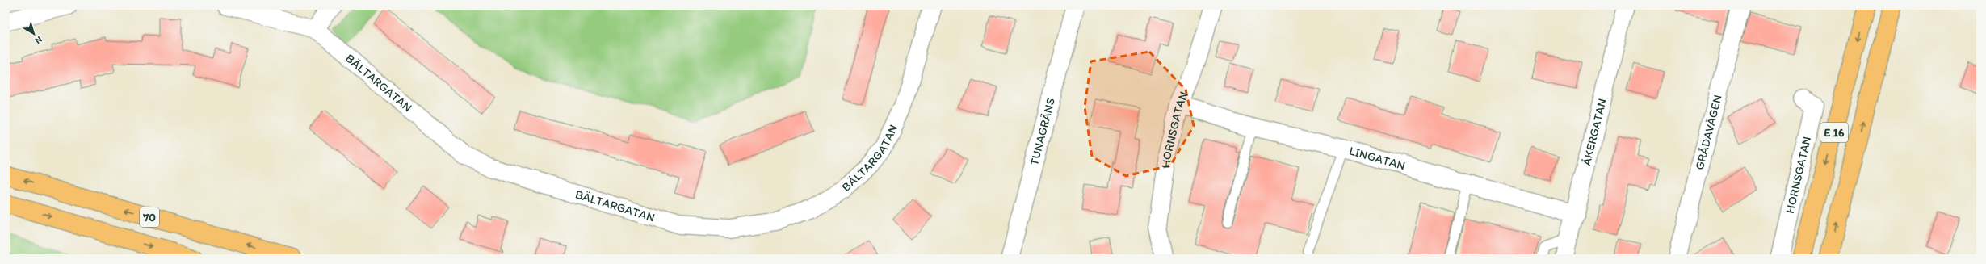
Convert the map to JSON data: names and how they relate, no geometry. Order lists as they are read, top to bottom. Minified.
{"streets":{"highway":["E 16","70"],"street":["BÄLTARGATAN","HORNSGATAN","TUNAGRÄNS","GRÅDAVÄGEN","ÅKERGATAN","LINGATAN"]},"crossings":[["HORNSGATAN","LINGATAN"],["ÅKERGATAN","LINGATAN"]],"north":"bottom right"}
